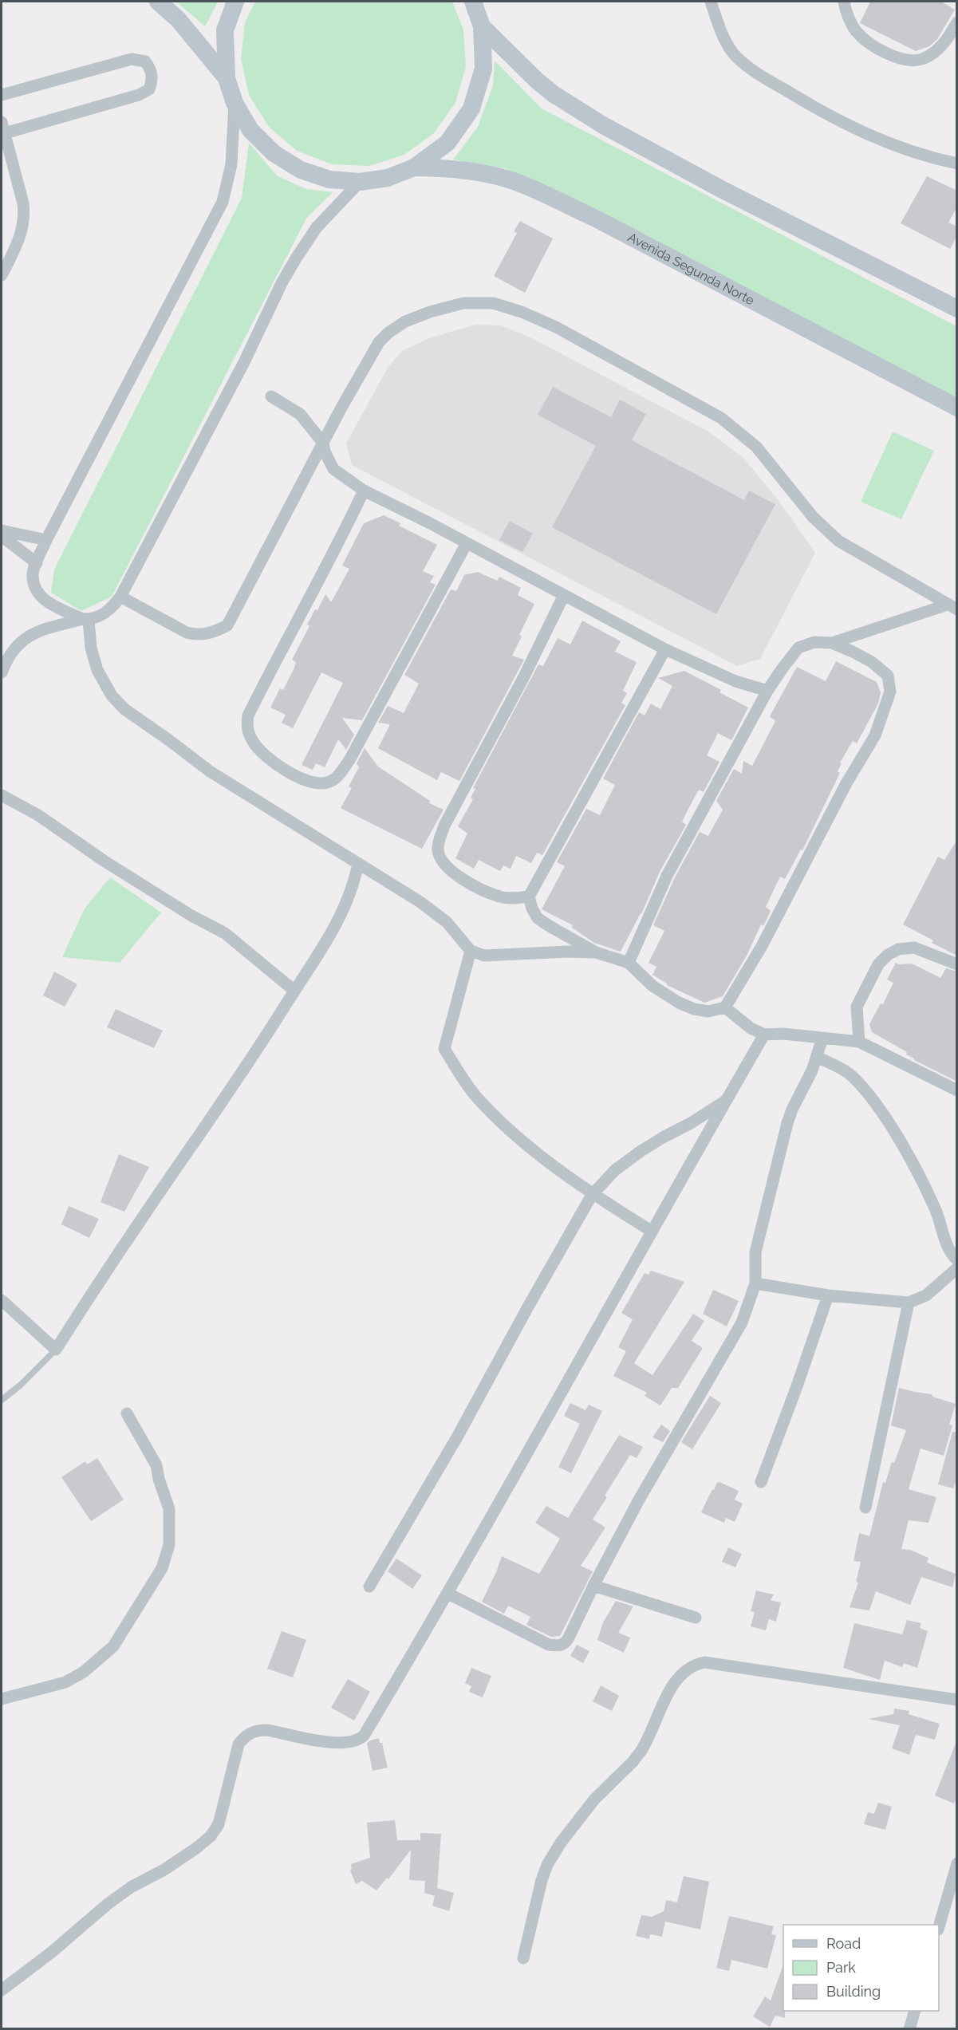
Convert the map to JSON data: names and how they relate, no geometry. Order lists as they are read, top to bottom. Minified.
{"streets":{"street":["Avenida Segunda Norte"]},"legend":["Road","Park","Building"]}
